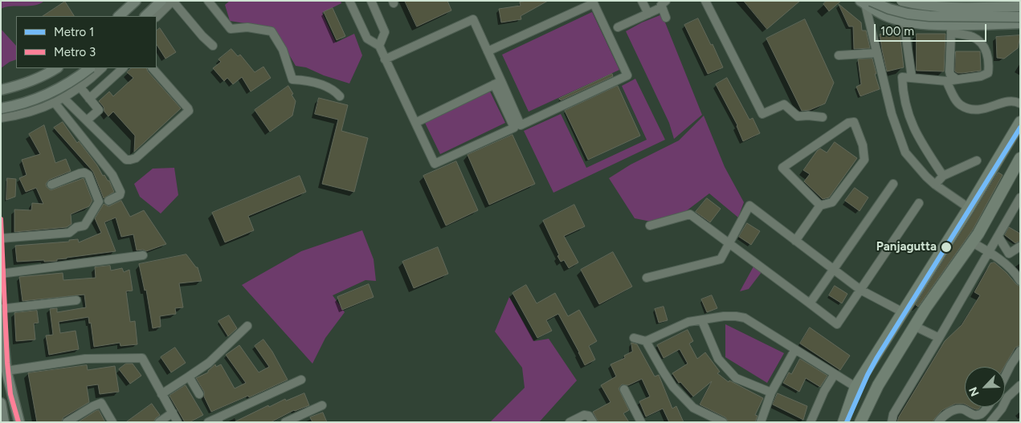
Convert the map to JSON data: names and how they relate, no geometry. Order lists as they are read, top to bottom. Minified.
{"places":["Panjagutta"],"lines":["metro line 1","metro line 3"],"legend":["Metro 1","Metro 3"],"scale_bar":"100 m","north":"bottom left"}
